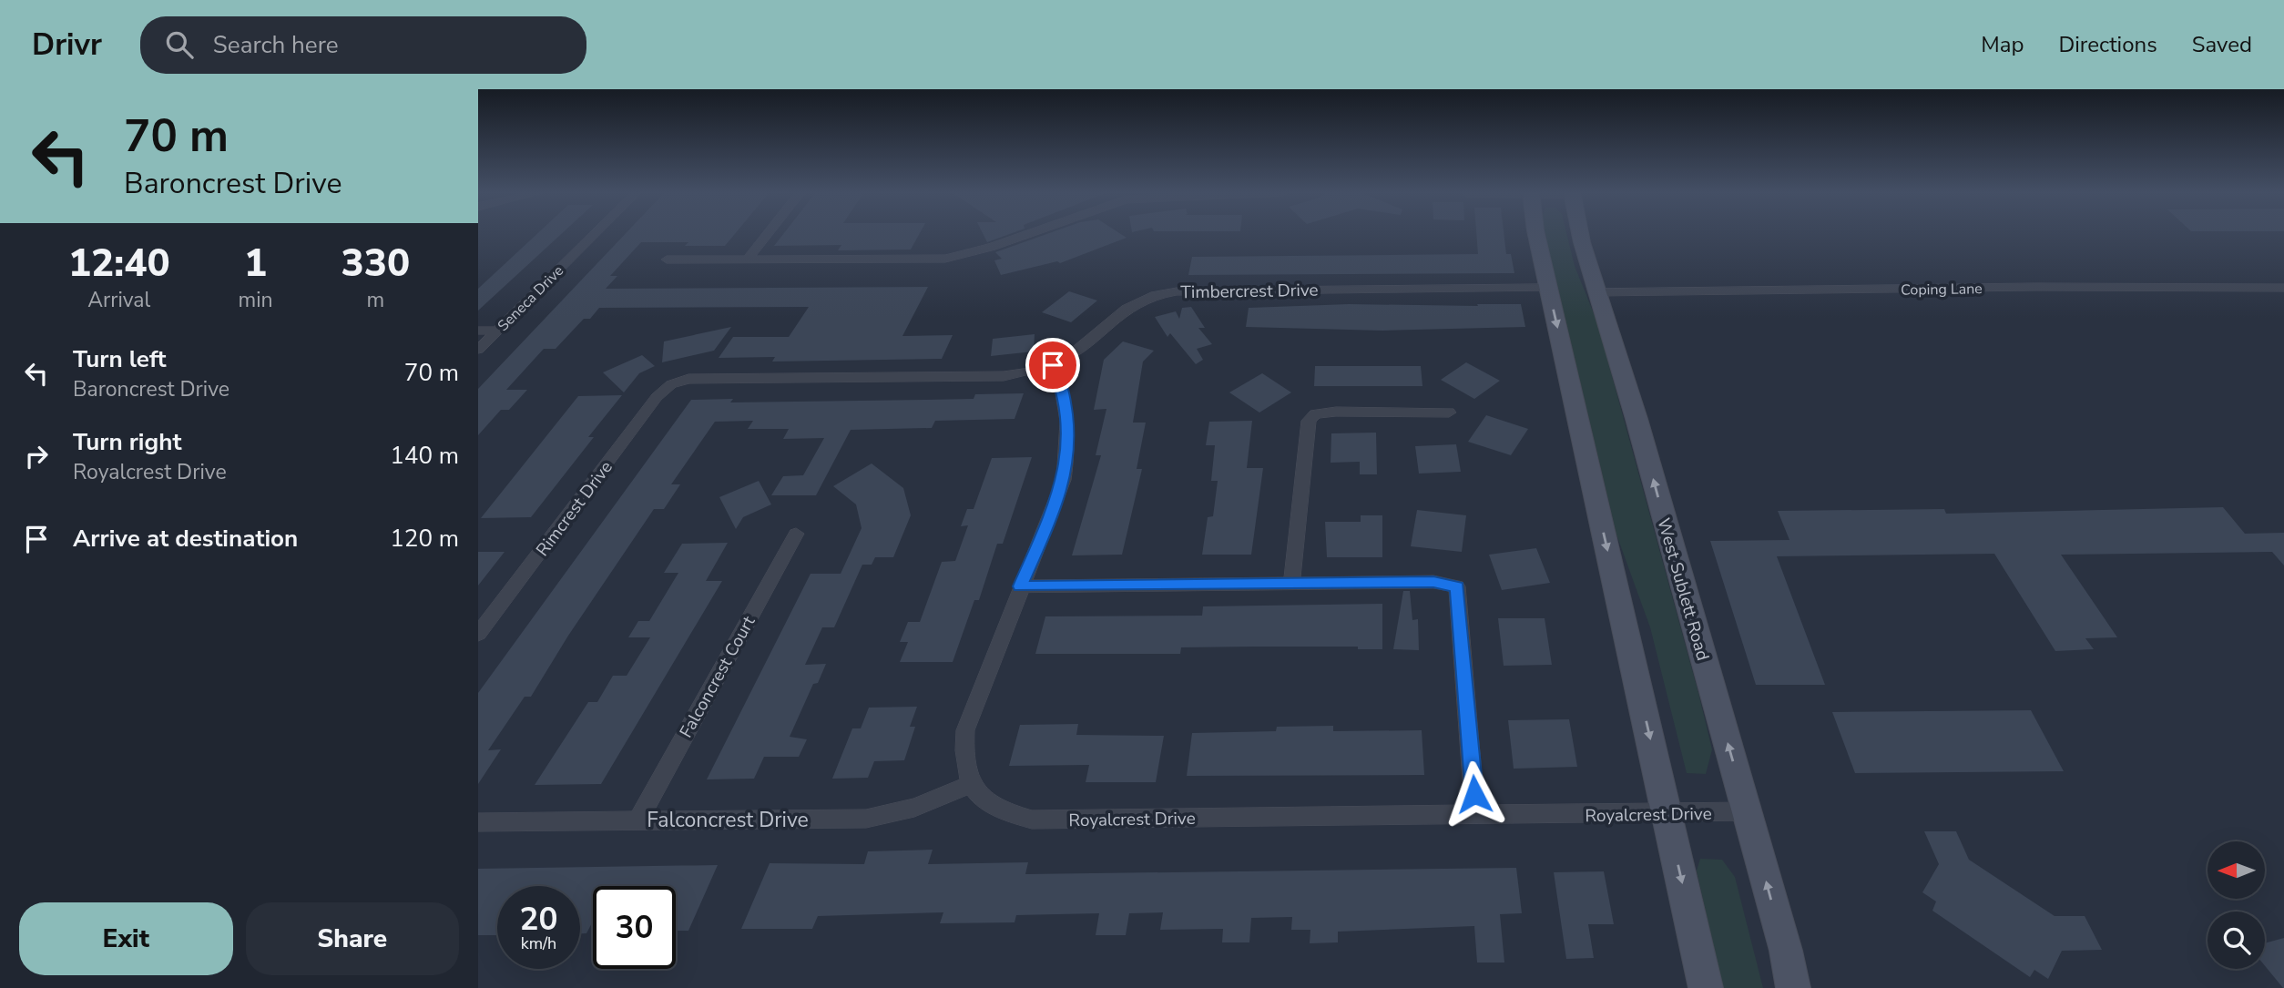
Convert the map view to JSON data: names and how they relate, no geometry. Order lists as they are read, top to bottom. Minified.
{"streets":{"main road":["West Sublett Road"],"street":["Coping Lane","Timbercrest Drive","Seneca Drive","Rimcrest Drive","Falconcrest Court","Royalcrest Drive","Falconcrest Drive"]},"crossings":[["Coping Lane","West Sublett Road"],["Timbercrest Drive","Rimcrest Drive"],["Timbercrest Drive","Royalcrest Drive"],["West Sublett Road","Royalcrest Drive"],["Falconcrest Court","Falconcrest Drive"],["Royalcrest Drive","Falconcrest Drive"]],"north":"left","page":{"header":"Drivr","search":"Search here","nav":["Map","Directions","Saved"],"turn":["70 m","Baroncrest Drive"],"eta":["12:40","Arrival","1","min","330","m"],"list":[{"name":"Turn left","note":"Baroncrest Drive","value":"70 m"},{"name":"Turn right","note":"Royalcrest Drive","value":"140 m"},{"name":"Arrive at destination","value":"120 m"}],"speed":"20 km/h","limit":"30","buttons":["Exit","Share"]}}
